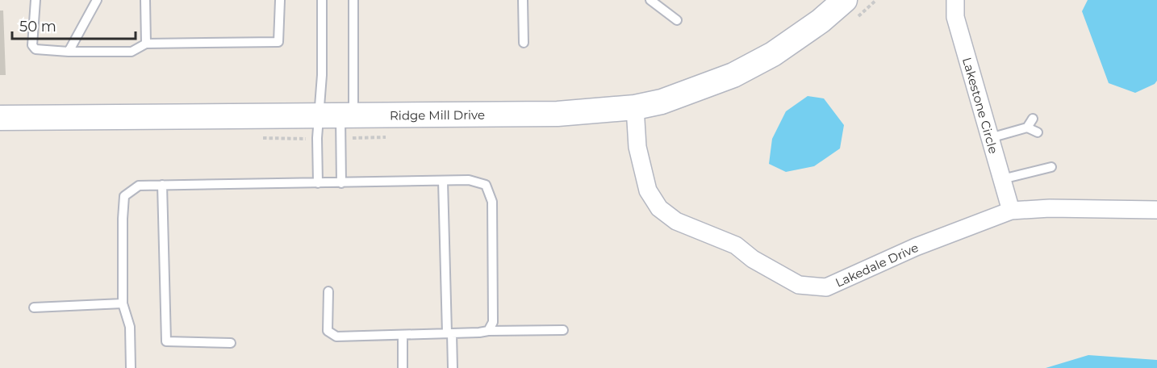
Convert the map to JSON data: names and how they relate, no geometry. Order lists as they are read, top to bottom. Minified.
{"streets":{"main road":["Ridge Mill Drive"],"street":["Lakestone Circle","Lakedale Drive"]},"crossings":[["Lakestone Circle","Lakedale Drive"],["Ridge Mill Drive","Lakedale Drive"]],"scale_bar":"50 m"}
